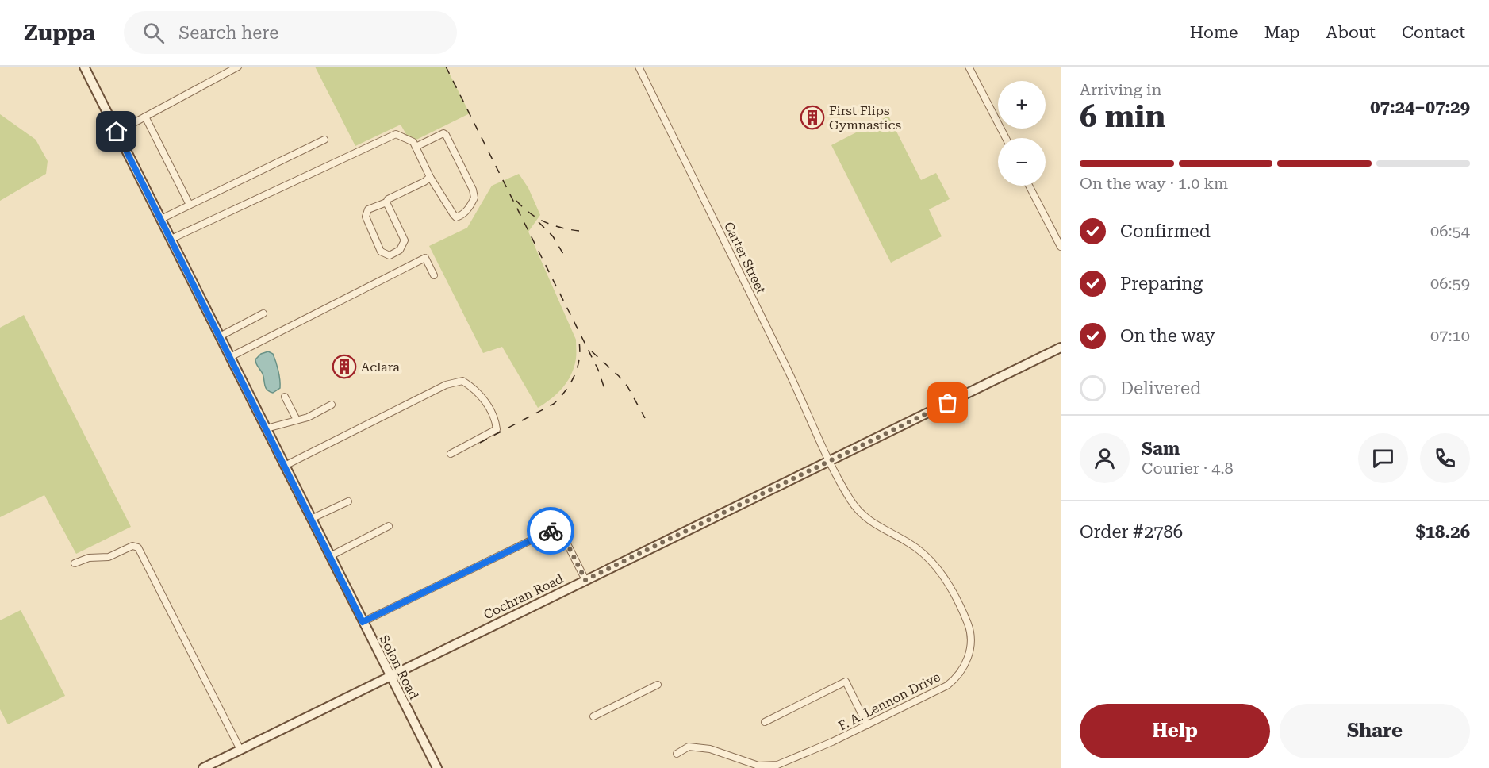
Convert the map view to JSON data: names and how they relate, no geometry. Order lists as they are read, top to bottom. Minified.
{"streets":{"street":["Carter Street","Cochran Road","Solon Road","F. A. Lennon Drive"]},"crossings":[["Carter Street","Cochran Road"],["Carter Street","F. A. Lennon Drive"],["Cochran Road","Solon Road"],["Cochran Road","F. A. Lennon Drive"]],"places":{"building":["First Flips Gymnastics","Aclara"]},"page":{"header":"Zuppa","search":"Search here","nav":["Home","Map","About","Contact"],"heading":["6 min","Arriving in","07:24–07:29"],"panel":["Sam","Courier · 4.8","Order #2786","$18.26"],"map_buttons":["+","−"],"bar":"On the way · 1.0 km","list":[["Confirmed","06:54"],["Preparing","06:59"],["On the way","07:10"],"Delivered"],"buttons":["Help","Share"]}}
